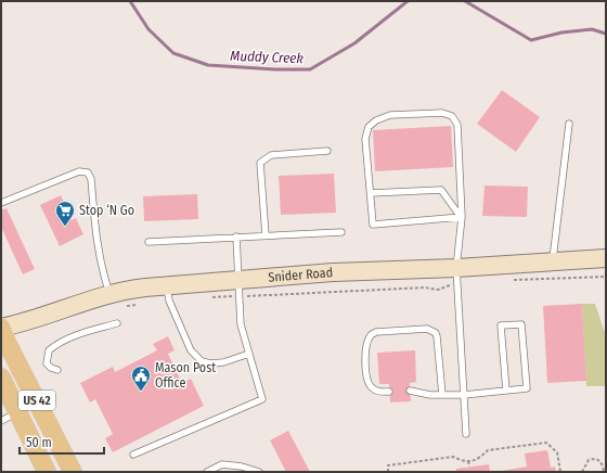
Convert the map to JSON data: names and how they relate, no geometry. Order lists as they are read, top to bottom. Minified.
{"streets":{"main road":["US 42"],"street":["Snider Road"]},"crossings":[["Snider Road","US 42"]],"water":["Muddy Creek"],"places":{"supermarket":["Stop ‘N Go"],"public building":["Mason Post Office"]},"scale_bar":"50 m"}
